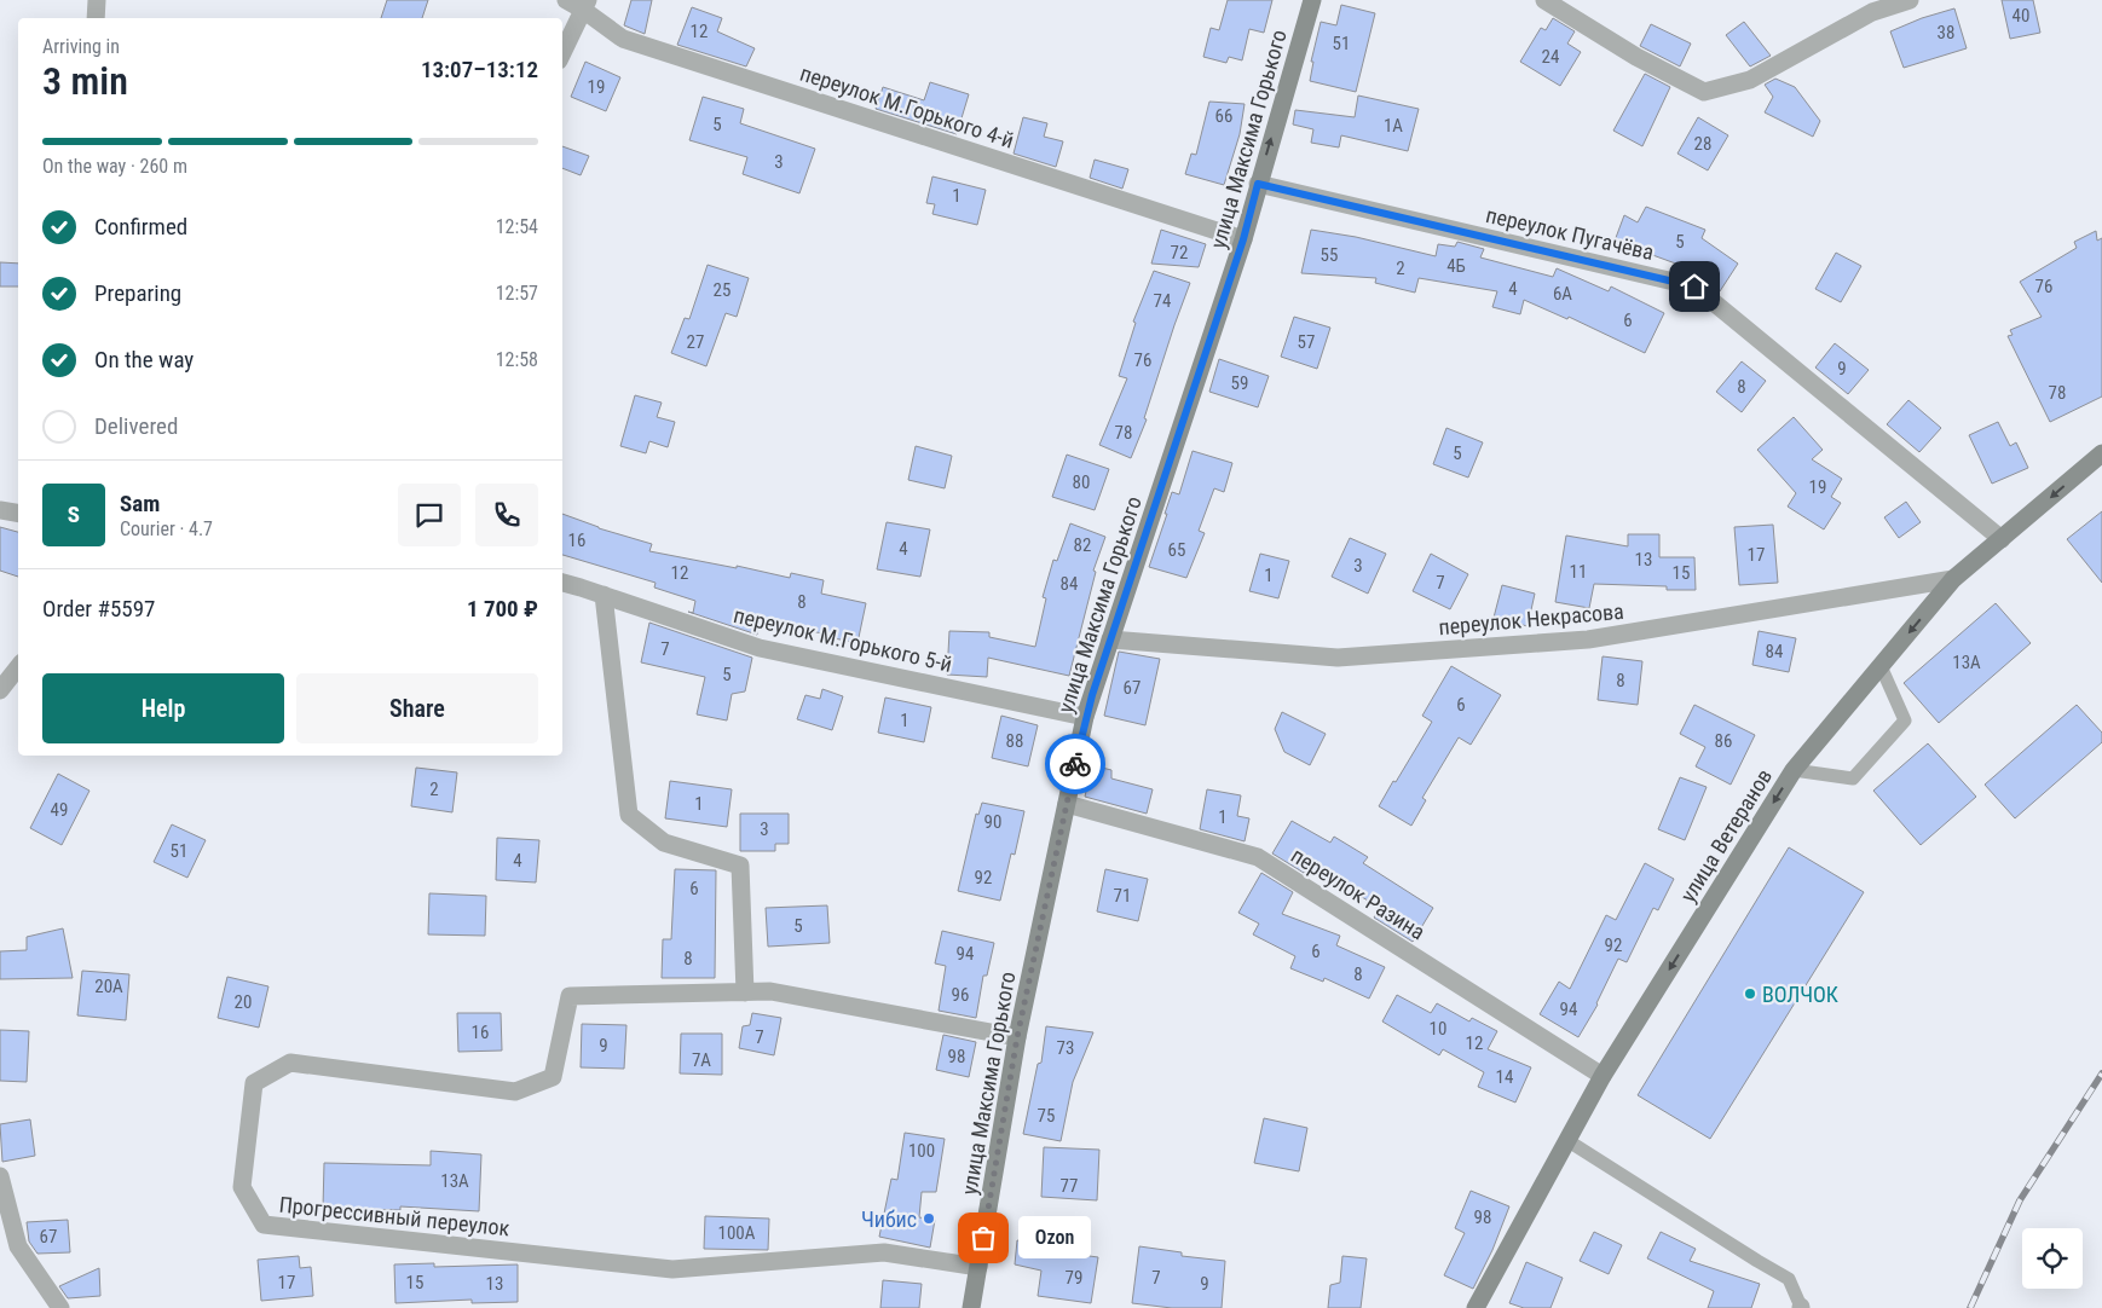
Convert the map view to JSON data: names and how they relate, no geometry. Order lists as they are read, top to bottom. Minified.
{"streets":{"street":["переулок М.Горького 4-й","улица Максима Горького","переулок Пугачёва","переулок Некрасова","переулок М.Горького 5-й","улица Ветеранов","переулок Разина","Прогрессивный переулок"]},"crossings":[["переулок М.Горького 4-й","улица Максима Горького"],["улица Максима Горького","переулок Пугачёва"],["улица Максима Горького","переулок Некрасова"],["улица Максима Горького","переулок М.Горького 5-й"],["улица Максима Горького","переулок Разина"],["улица Максима Горького","Прогрессивный переулок"],["переулок Пугачёва","улица Ветеранов"],["переулок Некрасова","улица Ветеранов"],["улица Ветеранов","переулок Разина"]],"one_way":["улица Ветеранов"],"places":["ВОЛЧОК","Чибис","Ozon"],"house_numbers":["40","12","38","51","24","19","66","5","1А","28","3","1","5","72","55","4Б","2","76","4","25","6А","74","6","27","57","76","9","59","8","78","78","5","80","19","16","82","4","65","17","13","3","11","12","15","1","7","84","8","7","84","13А","5","8","67","6","1","88","86","2","1","49","1","90","3","51","4","92","6","71","5","92","6","94","8","8","20А","96","20","94","10","16","7","12","9","73","98","7А","14","75","100","13А","77","98","100А","67","79","7","17","15","13","9"],"page":{"heading":["3 min","Arriving in","13:07–13:12"],"panel":["Sam","Courier · 4.7","Order #5597","1 700 ₽"],"bar":"On the way · 260 m","list":[["Confirmed","12:54"],["Preparing","12:57"],["On the way","12:58"],"Delivered"],"round":"S","buttons":["Help","Share"],"bubble":"Ozon"}}
